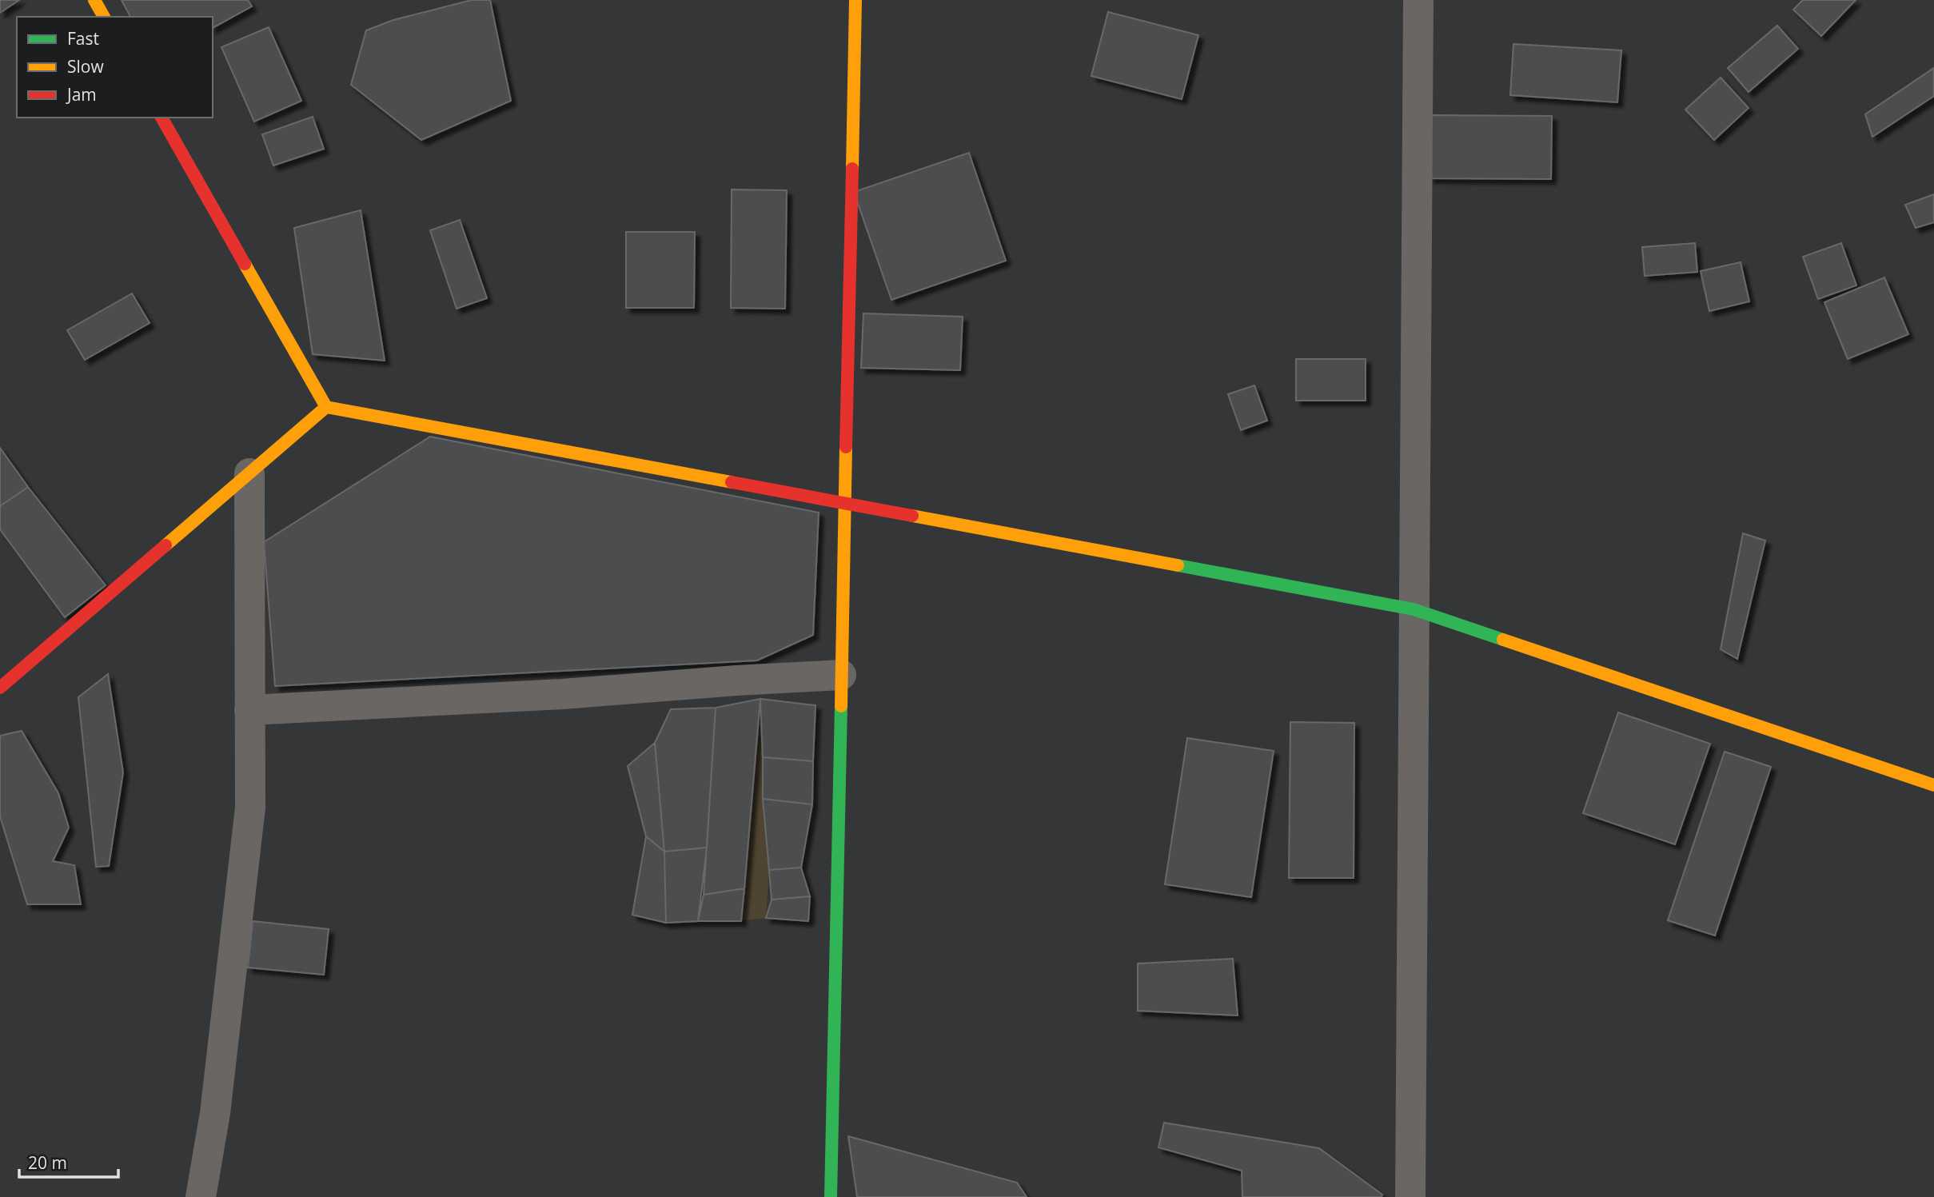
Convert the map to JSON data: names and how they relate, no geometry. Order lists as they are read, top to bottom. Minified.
{"legend":["Fast","Slow","Jam"],"scale_bar":"20 m"}
